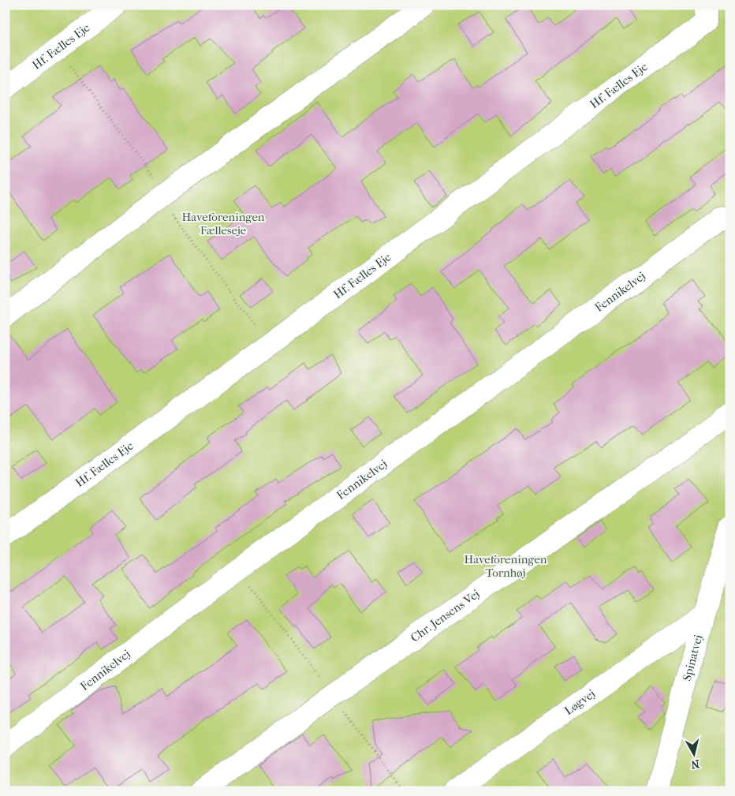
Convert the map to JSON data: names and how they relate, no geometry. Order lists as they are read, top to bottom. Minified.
{"streets":{"lane":["Hf. Fælles Eje","Fennikelvej","Chr. Jensens Vej","Spinatvej","Løgvej"]},"crossings":[["Spinatvej","Løgvej"]],"parks":["Haveforeningen Fælleseje","Haveforeningen Tornhøj"],"north":"bottom"}
